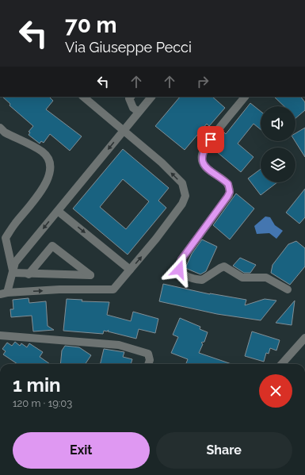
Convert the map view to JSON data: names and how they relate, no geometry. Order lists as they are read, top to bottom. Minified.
{"page":{"turn":["70 m","Via Giuseppe Pecci"],"heading":["1 min","120 m · 19:03"],"buttons":["Exit","Share"]}}
